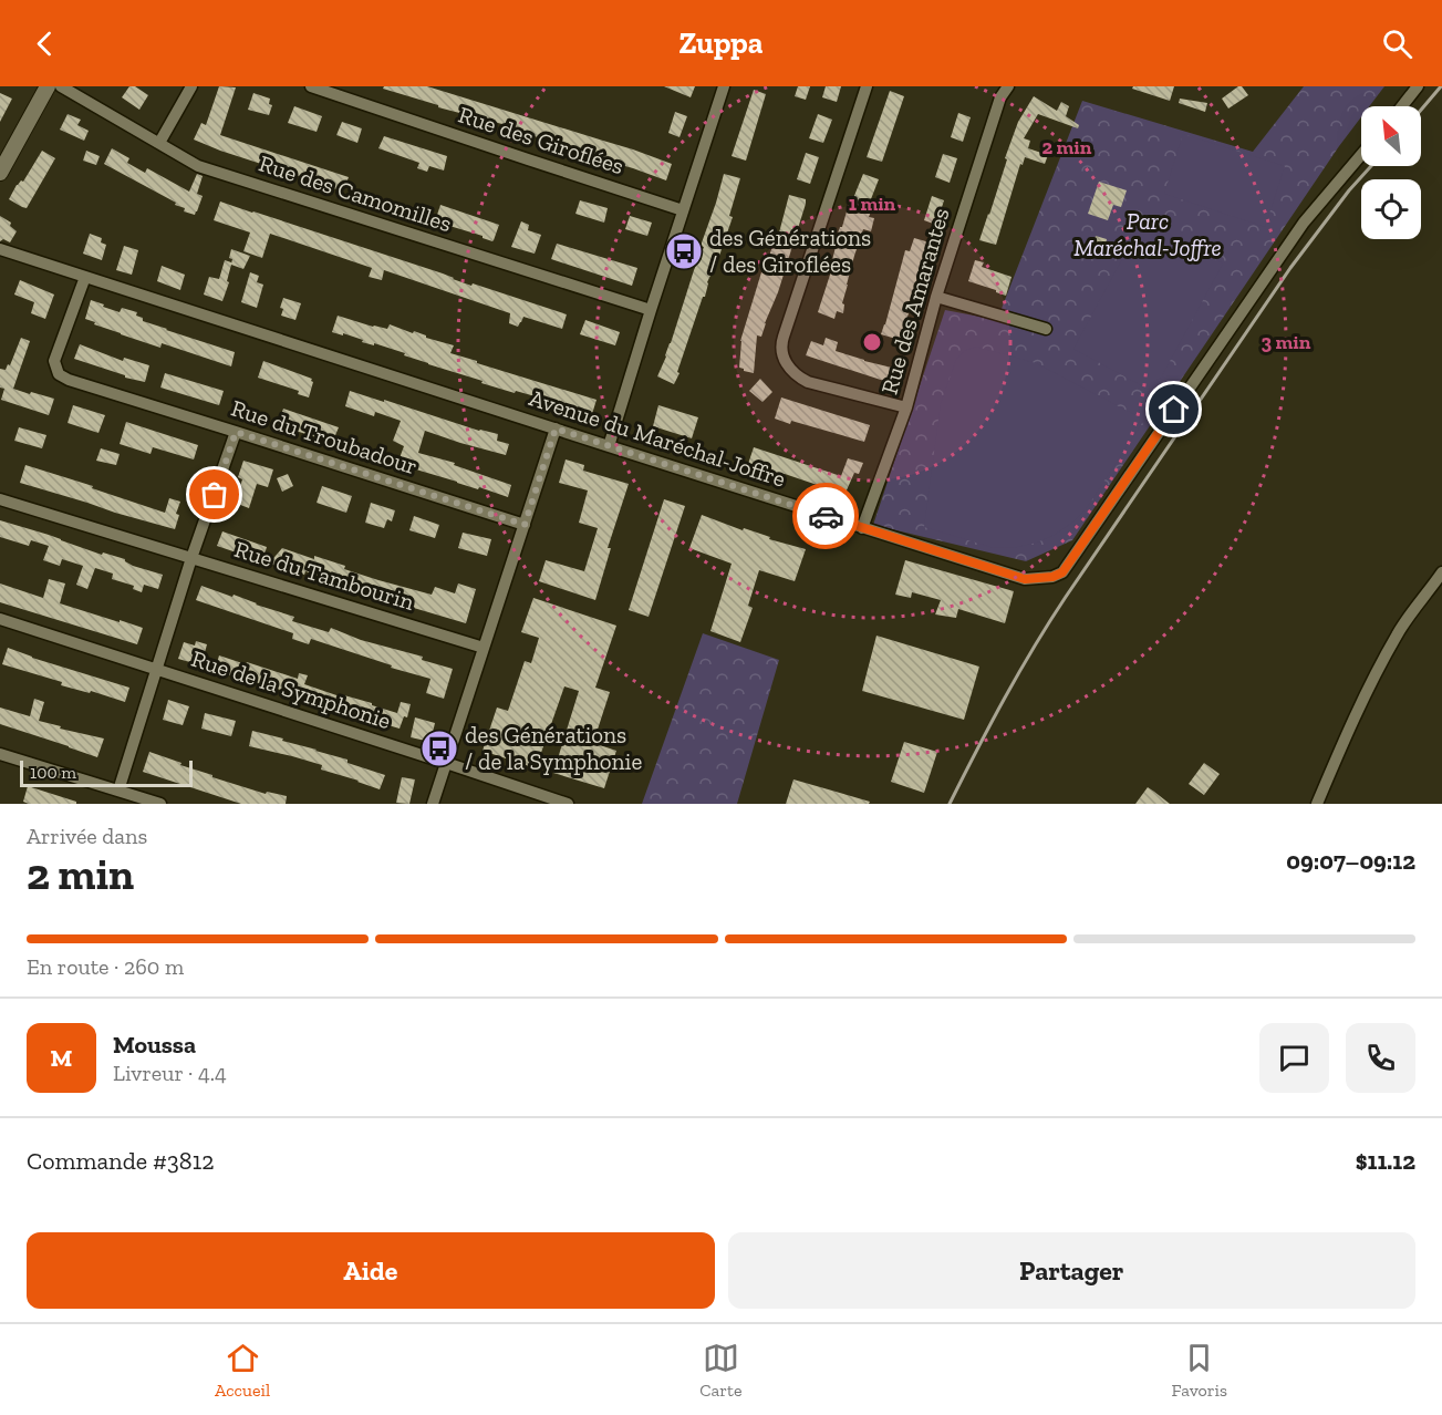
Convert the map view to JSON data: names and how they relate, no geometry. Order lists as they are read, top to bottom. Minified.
{"streets":{"street":["Rue des Giroflées","Rue des Camomilles","Rue des Amarantes","Rue du Troubadour","Avenue du Maréchal-Joffre","Rue du Tambourin","Rue de la Symphonie"]},"crossings":[["Rue des Amarantes","Avenue du Maréchal-Joffre"],["Rue du Troubadour","Avenue du Maréchal-Joffre"]],"parks":["Parc Maréchal-Joffre"],"places":{"bus stop":["des Générations / des Giroflées","des Générations / de la Symphonie"]},"scale_bar":"100 m","north":"top left","page":{"header":"Zuppa","scale":"100 m","heading":["2 min","Arrivée dans","09:07–09:12"],"panel":["Moussa","Livreur · 4.4","Commande #3812","$11.12"],"bar":"En route · 260 m","round":"M","buttons":["Aide","Partager"],"tabs":["Accueil","Carte","Favoris"]},"rings":["2 min","1 min","3 min"]}
